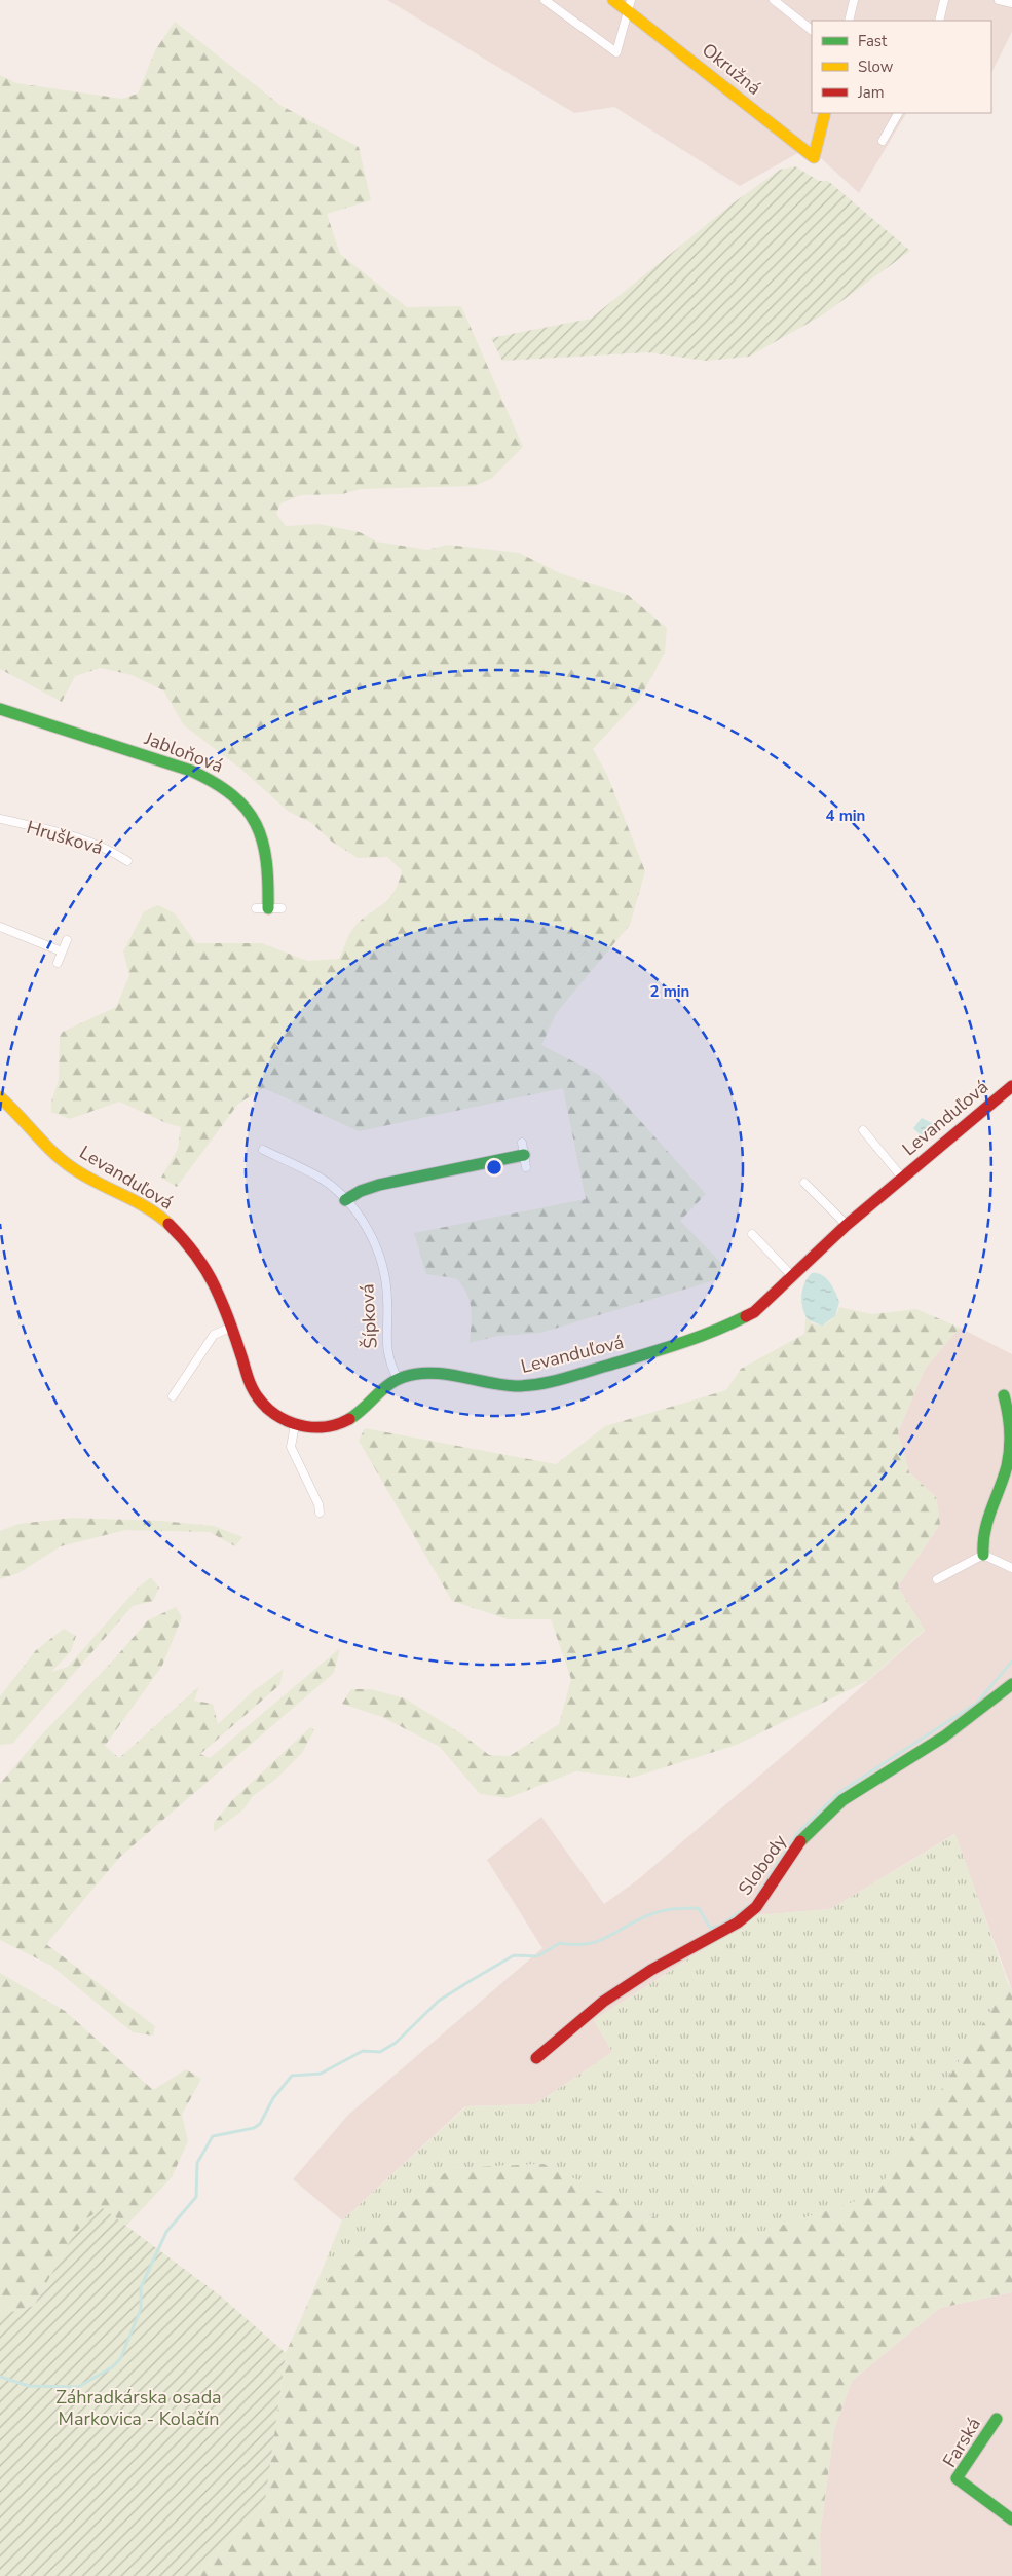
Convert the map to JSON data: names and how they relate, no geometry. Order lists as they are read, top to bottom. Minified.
{"streets":{"street":["Okružná","Jabloňová","Hrušková","Levanduľová","Šípková","Slobody","Farská"]},"crossings":[["Levanduľová","Šípková"]],"parks":["Záhradkárska osada Markovica - Kolačín"],"legend":["Fast","Slow","Jam"],"rings":["4 min","2 min"]}
